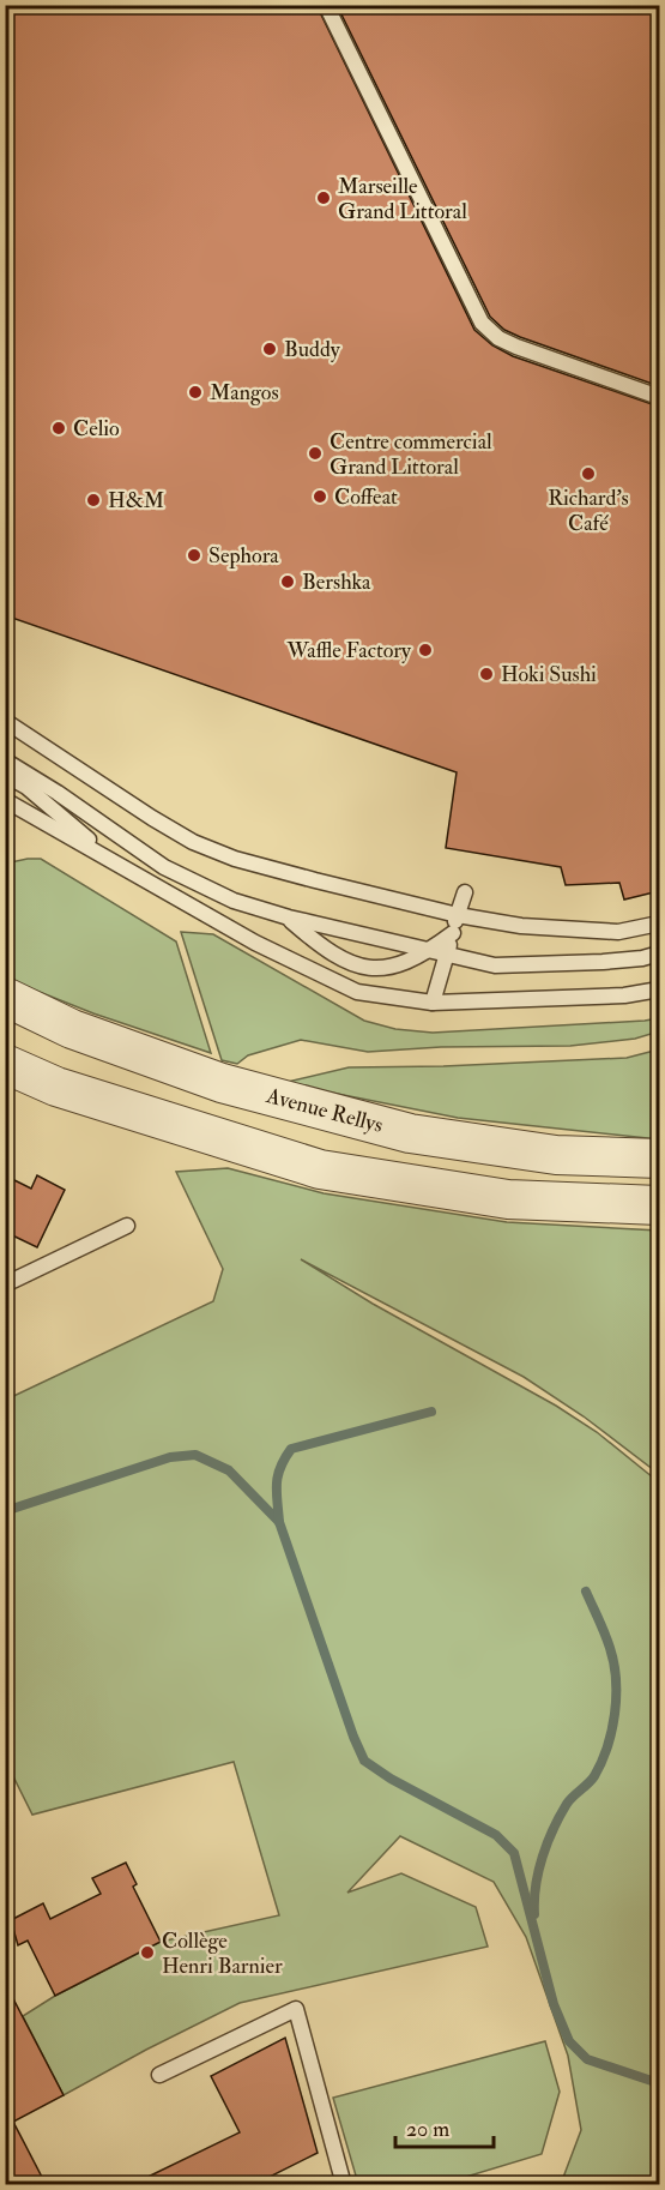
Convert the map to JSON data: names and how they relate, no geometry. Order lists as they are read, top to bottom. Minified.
{"streets":{"street":["Avenue Rellys"]},"places":["Marseille Grand Littoral","Buddy","Mangos","Celio","Centre commercial Grand Littoral","Richard's Café","Coffeat","H&M","Sephora","Bershka","Waffle Factory","Hoki Sushi","Collège Henri Barnier"],"scale_bar":"20 m"}
